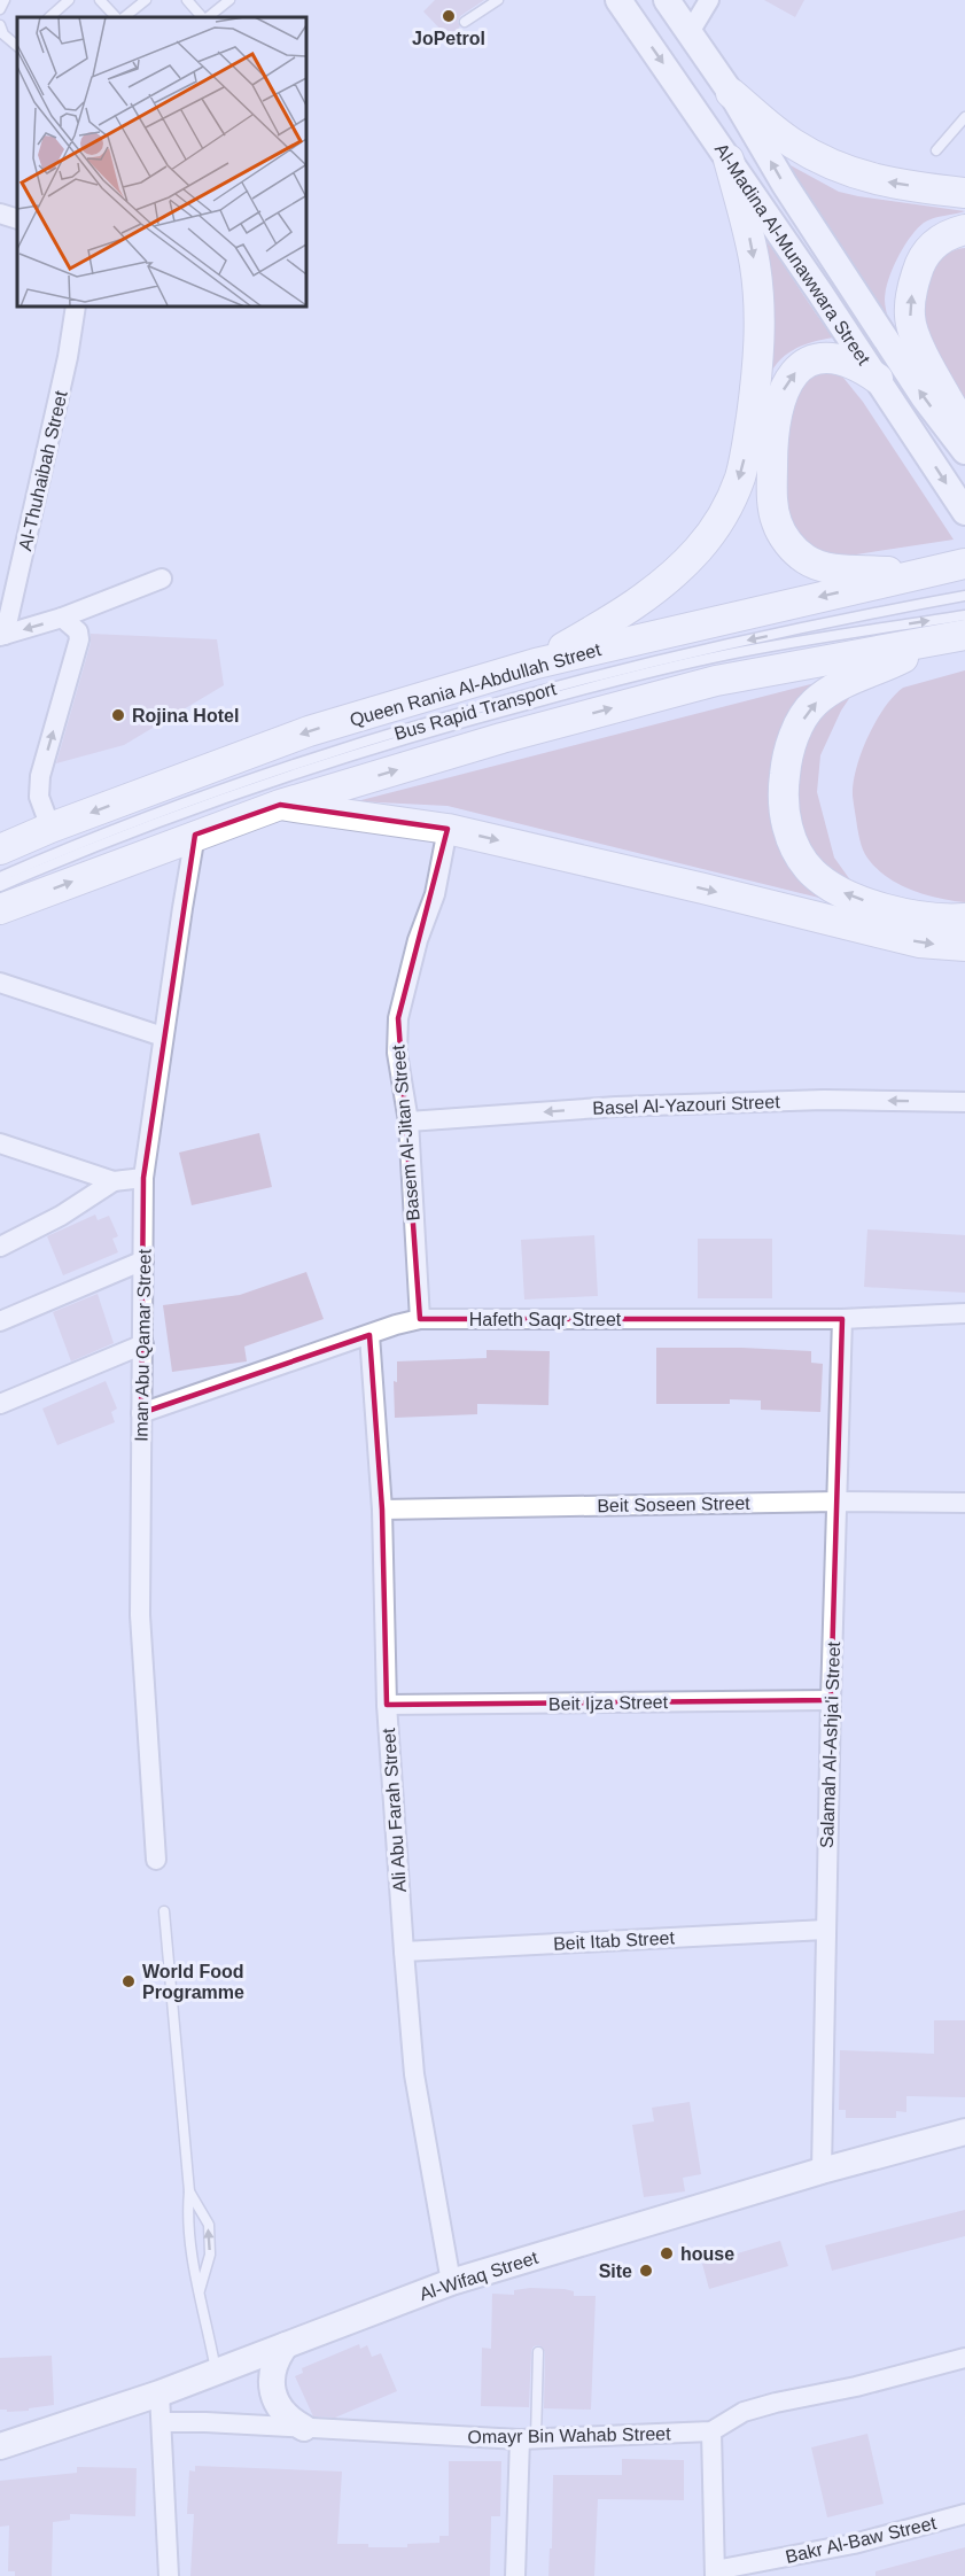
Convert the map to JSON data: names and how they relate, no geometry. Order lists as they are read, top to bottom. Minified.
{"streets":{"main road":["Al-Madina Al-Munawwara Street","Queen Rania Al-Abdullah Street","Al-Wifaq Street"],"street":["Al-Thuhaibah Street","Basel Al-Yazouri Street","Basem Al-Jitan Street","Hafeth Saqr Street","Iman Abu Qamar Street","Beit Soseen Street","Beit Ijza Street","Salamah Al-Ashja'i Street","Ali Abu Farah Street","Beit Itab Street","Omayr Bin Wahab Street","Bakr Al-Baw Street"],"lane":["Bus Rapid Transport"]},"crossings":[["Basel Al-Yazouri Street","Basem Al-Jitan Street"],["Basem Al-Jitan Street","Hafeth Saqr Street"],["Hafeth Saqr Street","Iman Abu Qamar Street"],["Hafeth Saqr Street","Salamah Al-Ashja'i Street"],["Hafeth Saqr Street","Ali Abu Farah Street"],["Beit Soseen Street","Salamah Al-Ashja'i Street"],["Beit Soseen Street","Ali Abu Farah Street"],["Beit Ijza Street","Salamah Al-Ashja'i Street"],["Beit Ijza Street","Ali Abu Farah Street"],["Salamah Al-Ashja'i Street","Beit Itab Street"],["Salamah Al-Ashja'i Street","Al-Wifaq Street"],["Ali Abu Farah Street","Beit Itab Street"],["Ali Abu Farah Street","Al-Wifaq Street"]],"one_way":["Basel Al-Yazouri Street"],"places":["JoPetrol","Rojina Hotel","World Food Programme","house","Site"]}
